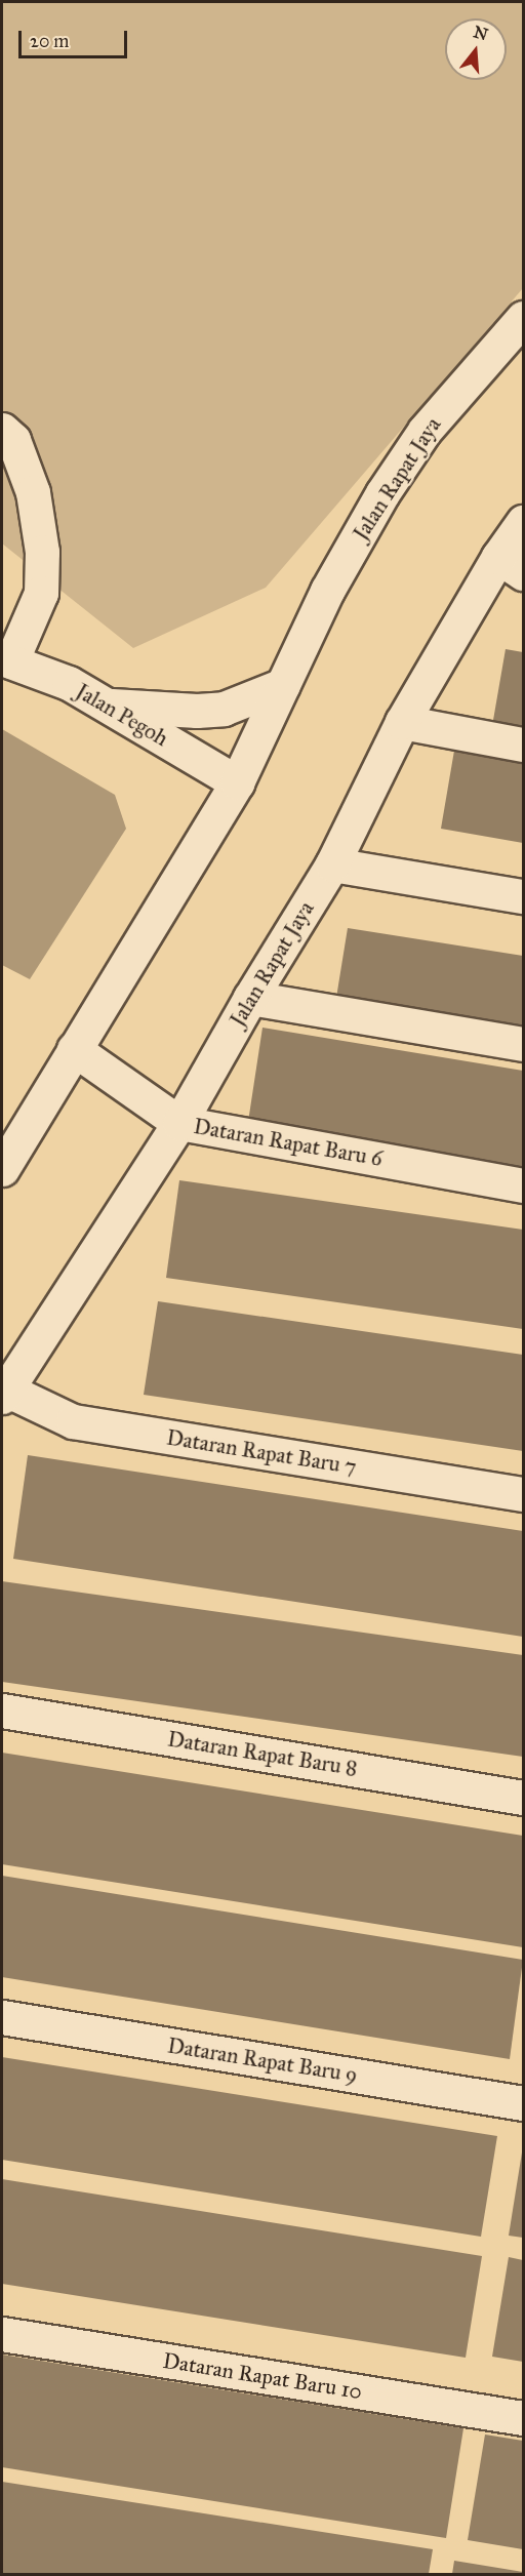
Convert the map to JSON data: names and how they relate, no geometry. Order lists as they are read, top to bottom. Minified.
{"streets":{"street":["Jalan Rapat Jaya","Jalan Pegoh","Dataran Rapat Baru 6","Dataran Rapat Baru 7","Dataran Rapat Baru 8","Dataran Rapat Baru 9","Dataran Rapat Baru 10"]},"crossings":[["Jalan Rapat Jaya","Jalan Pegoh"],["Jalan Rapat Jaya","Dataran Rapat Baru 6"],["Jalan Rapat Jaya","Dataran Rapat Baru 7"]],"scale_bar":"20 m","north":"top"}
